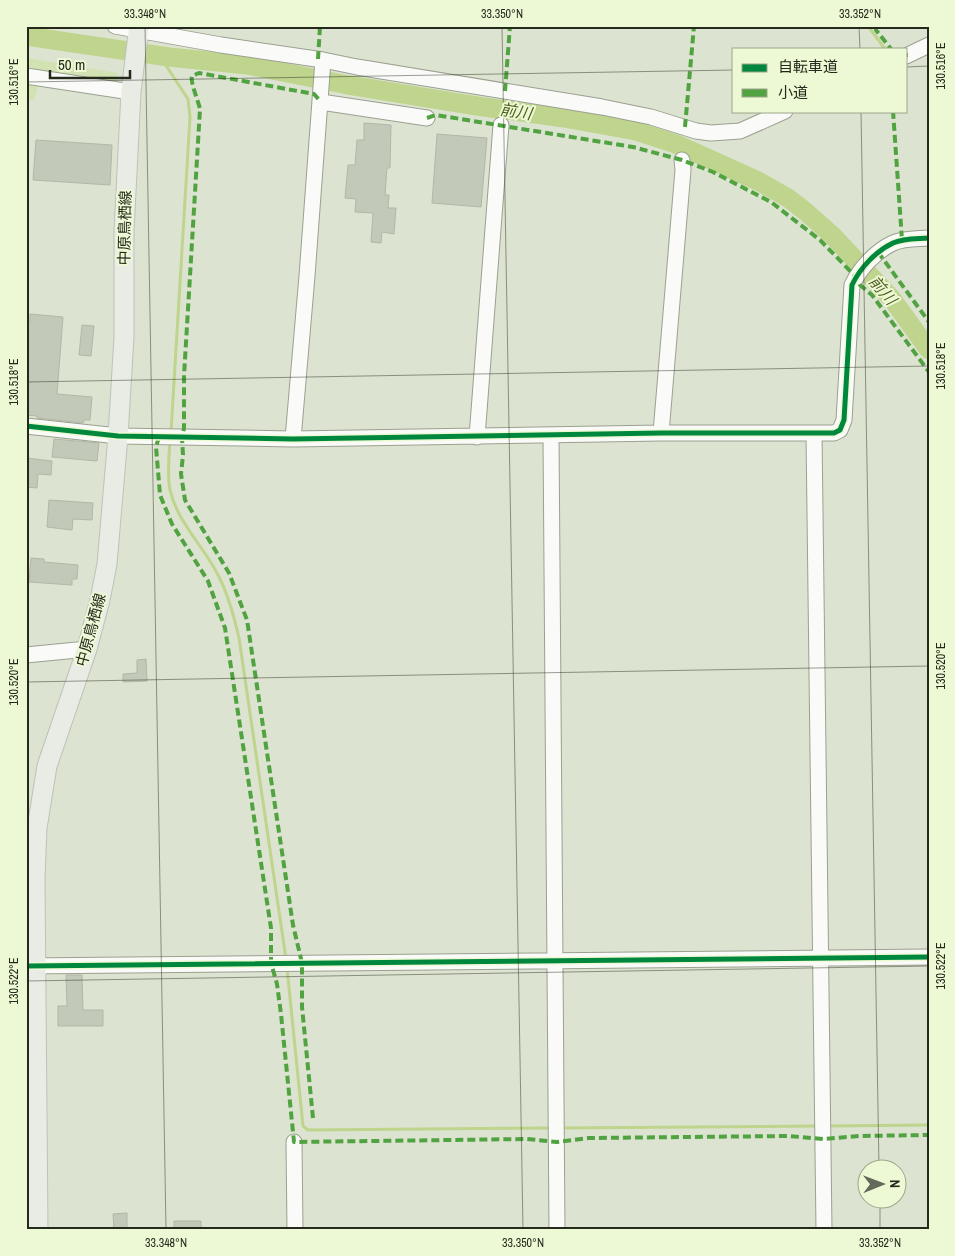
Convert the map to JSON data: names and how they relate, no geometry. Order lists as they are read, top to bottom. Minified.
{"streets":{"main road":["中原鳥栖線"]},"water":["前川"],"legend":["自転車道","小道"],"scale_bar":"50 m","north":"right","coordinates":["33.348°N","33.350°N","33.352°N","130.516°E","130.518°E","130.520°E","130.522°E"]}
